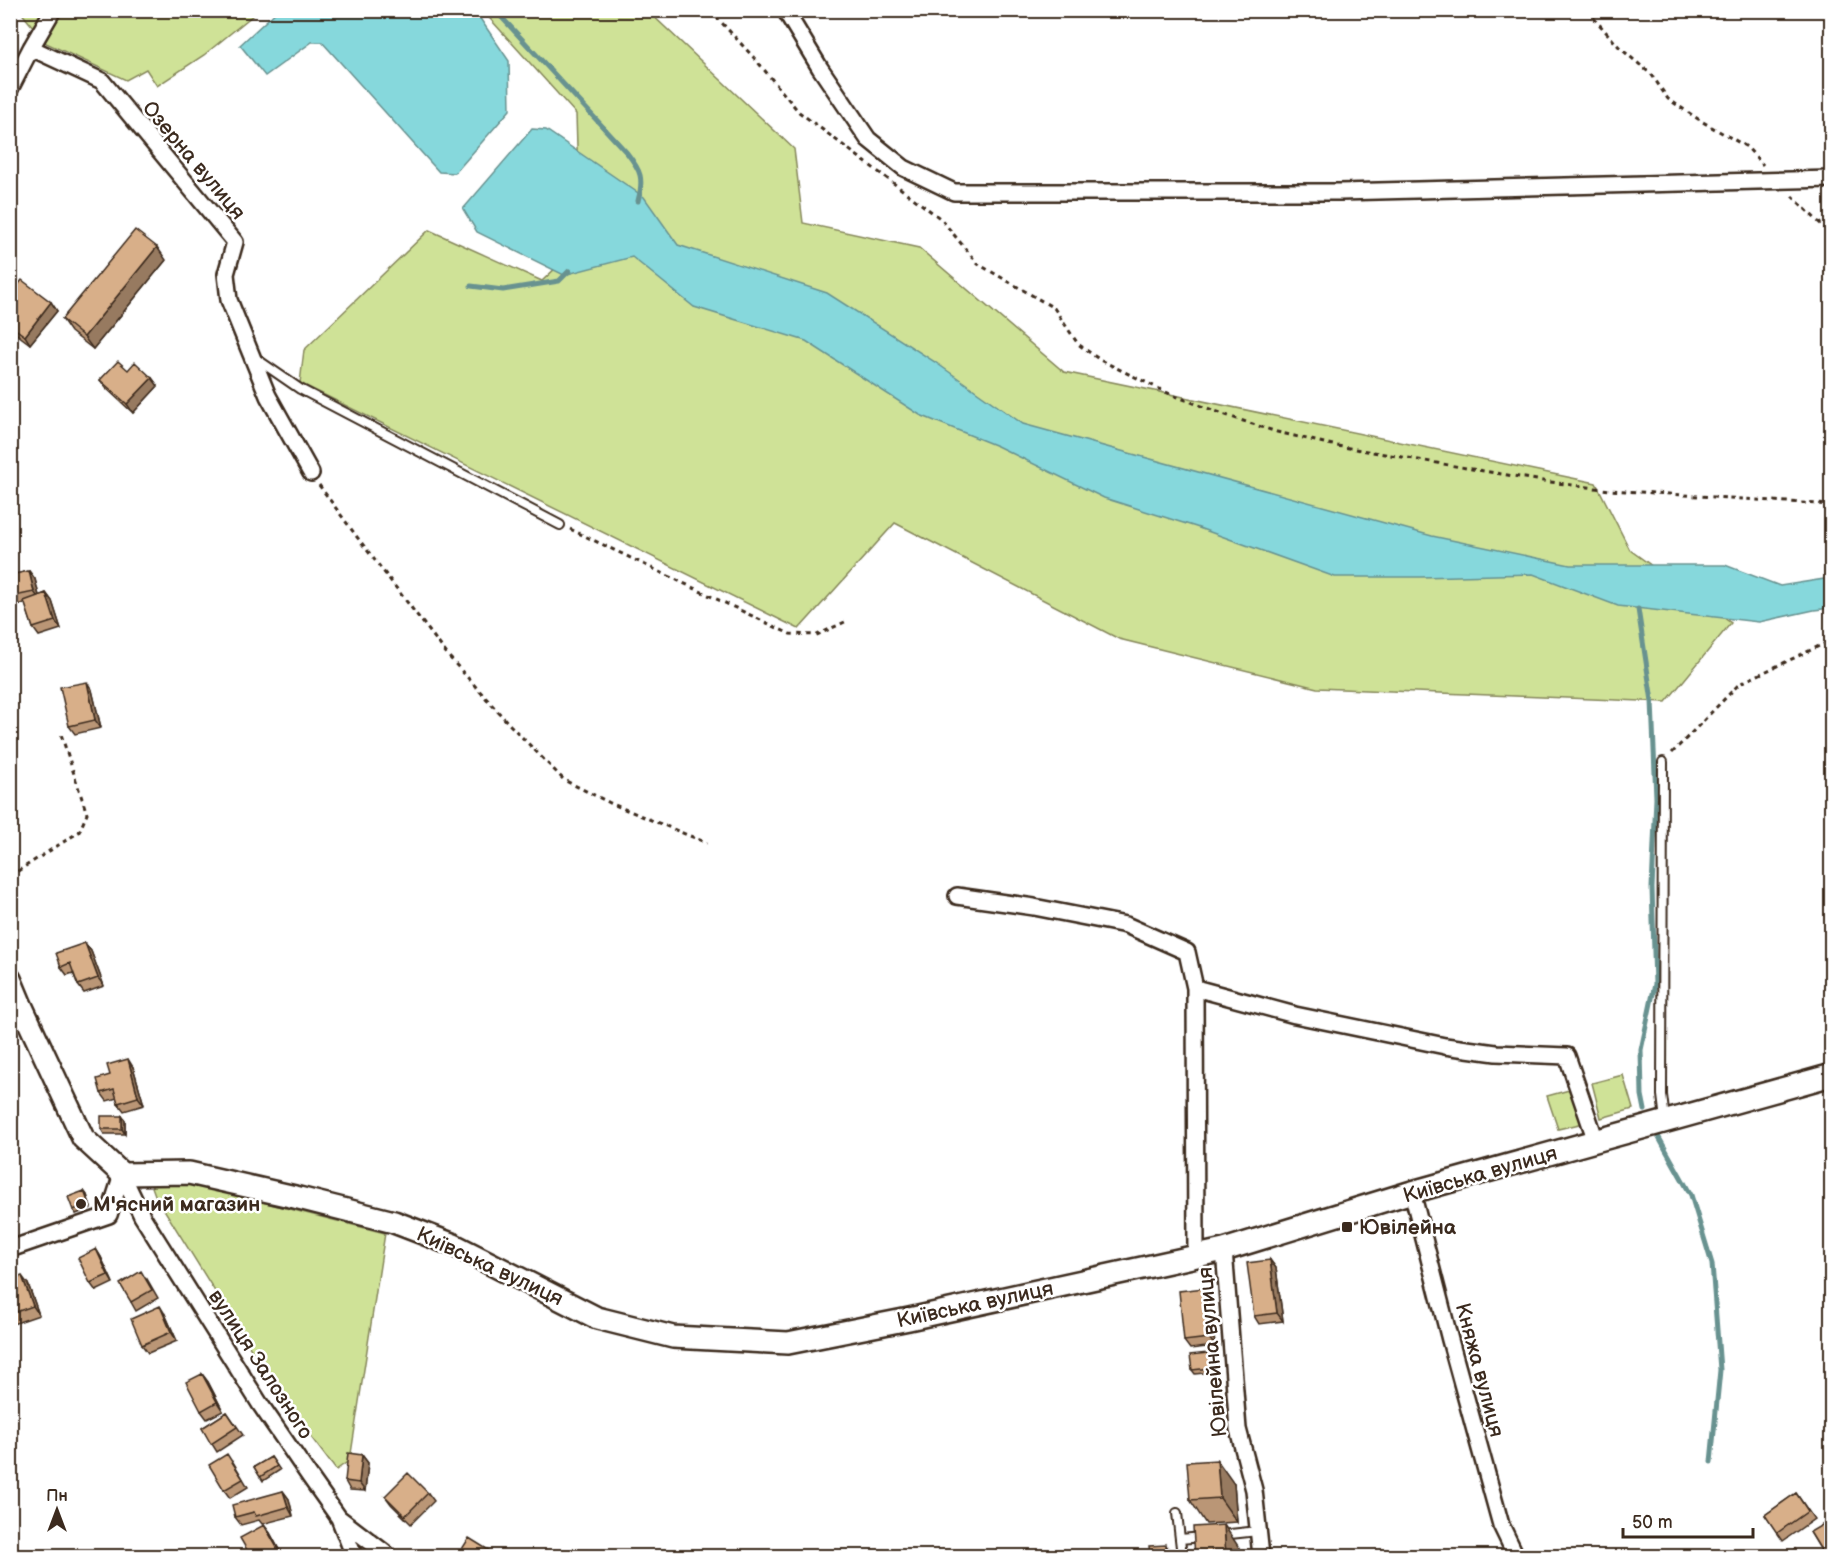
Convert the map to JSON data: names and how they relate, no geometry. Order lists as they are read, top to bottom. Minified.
{"streets":{"street":["Озерна вулиця","Київська вулиця","Ювілейна вулиця","вулиця Залозного","Княжа вулиця"]},"crossings":[["Київська вулиця","Ювілейна вулиця"],["Київська вулиця","вулиця Залозного"],["Київська вулиця","Княжа вулиця"]],"places":{"other":["М'ясний магазин"],"transit":["Ювілейна"]},"scale_bar":"50 m","north":"top"}
